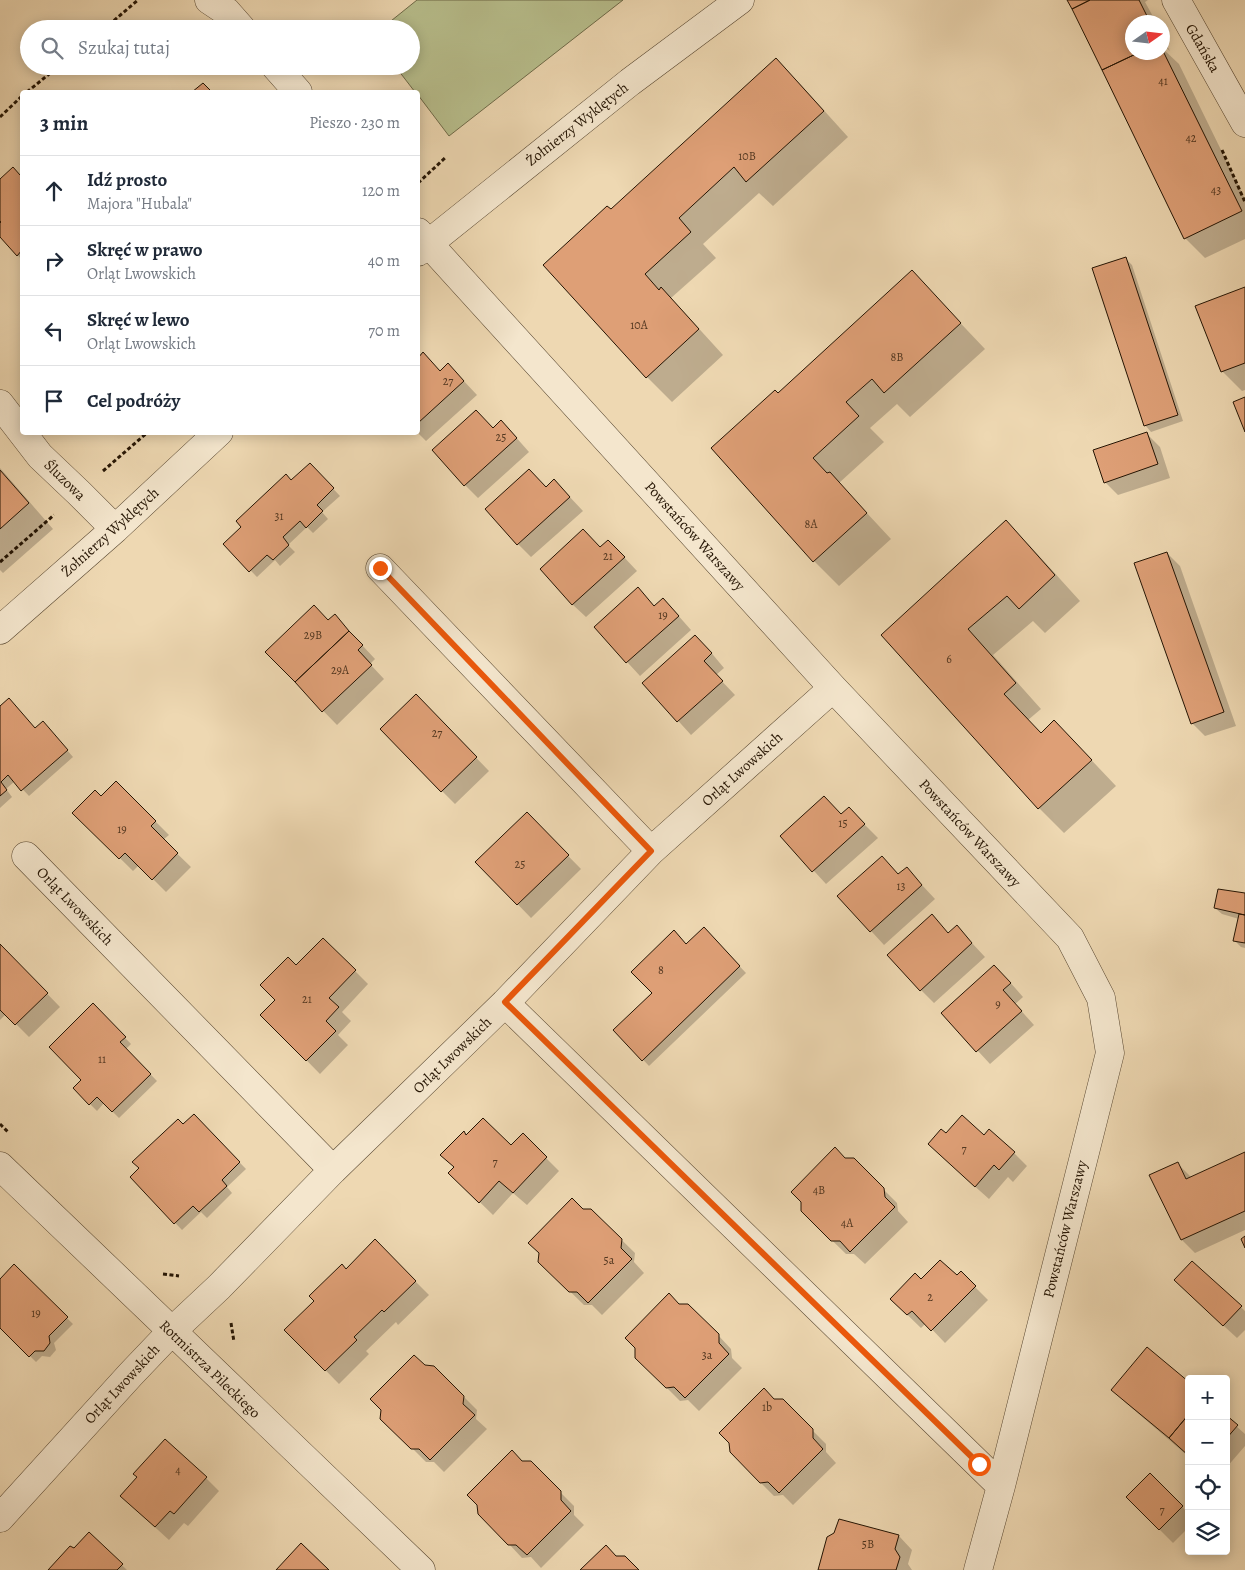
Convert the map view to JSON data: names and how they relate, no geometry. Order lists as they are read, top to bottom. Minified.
{"streets":{"street":["Gdańska","Żołnierzy Wyklętych","Śluzowa","Powstańców Warszawy","Orląt Lwowskich","Rotmistrza Pileckiego"]},"crossings":[["Żołnierzy Wyklętych","Śluzowa"],["Żołnierzy Wyklętych","Powstańców Warszawy"],["Powstańców Warszawy","Orląt Lwowskich"],["Orląt Lwowskich","Rotmistrza Pileckiego"]],"house_numbers":["41","42","10B","43","10A","8B","27","25","31","8A","21","19","29B","6","29A","27","15","19","25","13","8","21","9","11","7","7","4B","4A","5a","2","19","3a","1b","4","7","5B"],"north":"right","page":{"search":"Szukaj tutaj","heading":["3 min","Pieszo · 230 m"],"list":[["Idź prosto","Majora \"Hubala\"","120 m"],["Skręć w prawo","Orląt Lwowskich","40 m"],["Skręć w lewo","Orląt Lwowskich","70 m"],"Cel podróży"],"map_buttons":["+","−"]}}
